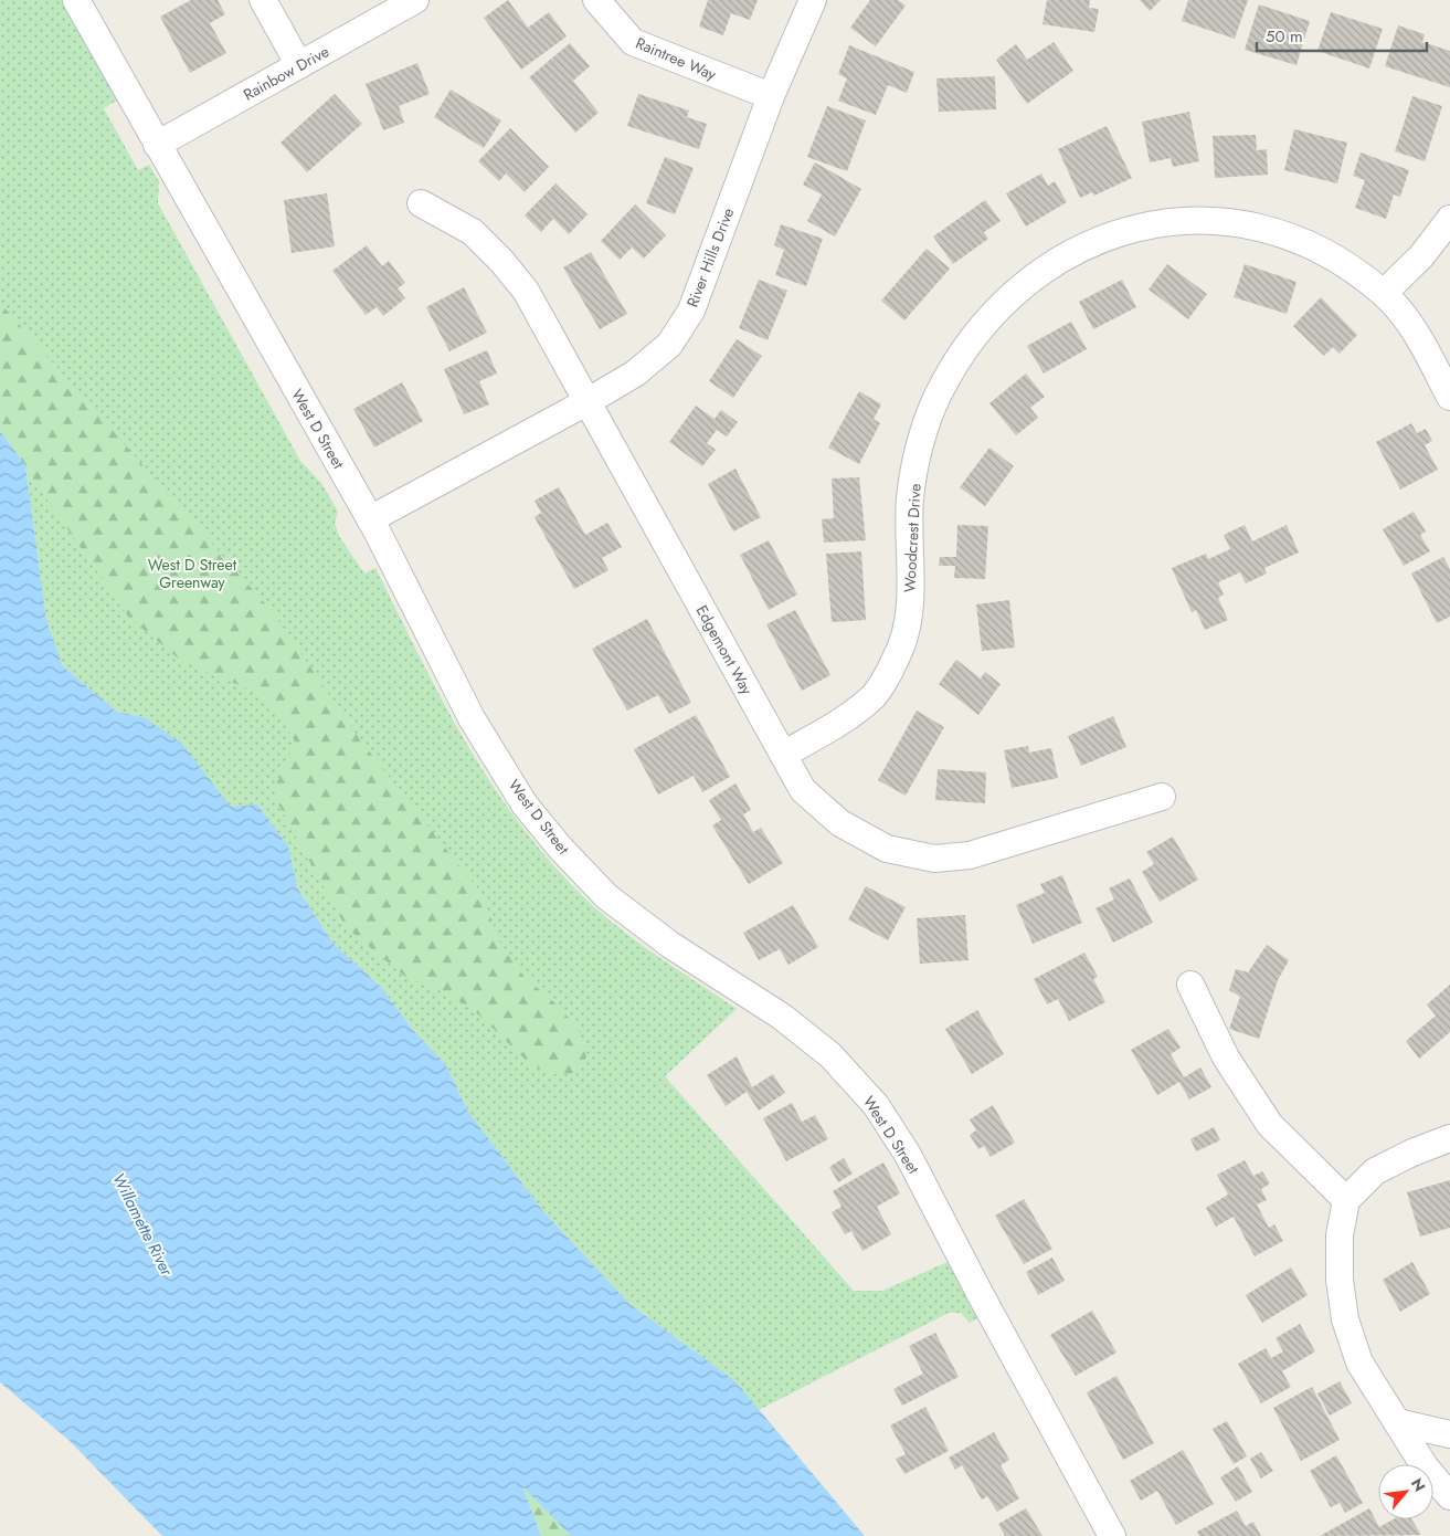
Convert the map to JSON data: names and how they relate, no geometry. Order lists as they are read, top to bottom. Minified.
{"streets":{"street":["Raintree Way","Rainbow Drive","River Hills Drive","West D Street","Woodcrest Drive","Edgemont Way"]},"crossings":[["Raintree Way","River Hills Drive"],["Rainbow Drive","West D Street"],["River Hills Drive","West D Street"],["River Hills Drive","Edgemont Way"],["Woodcrest Drive","Edgemont Way"]],"water":["Willamette River"],"parks":["West D Street Greenway"],"scale_bar":"50 m","north":"top right"}
